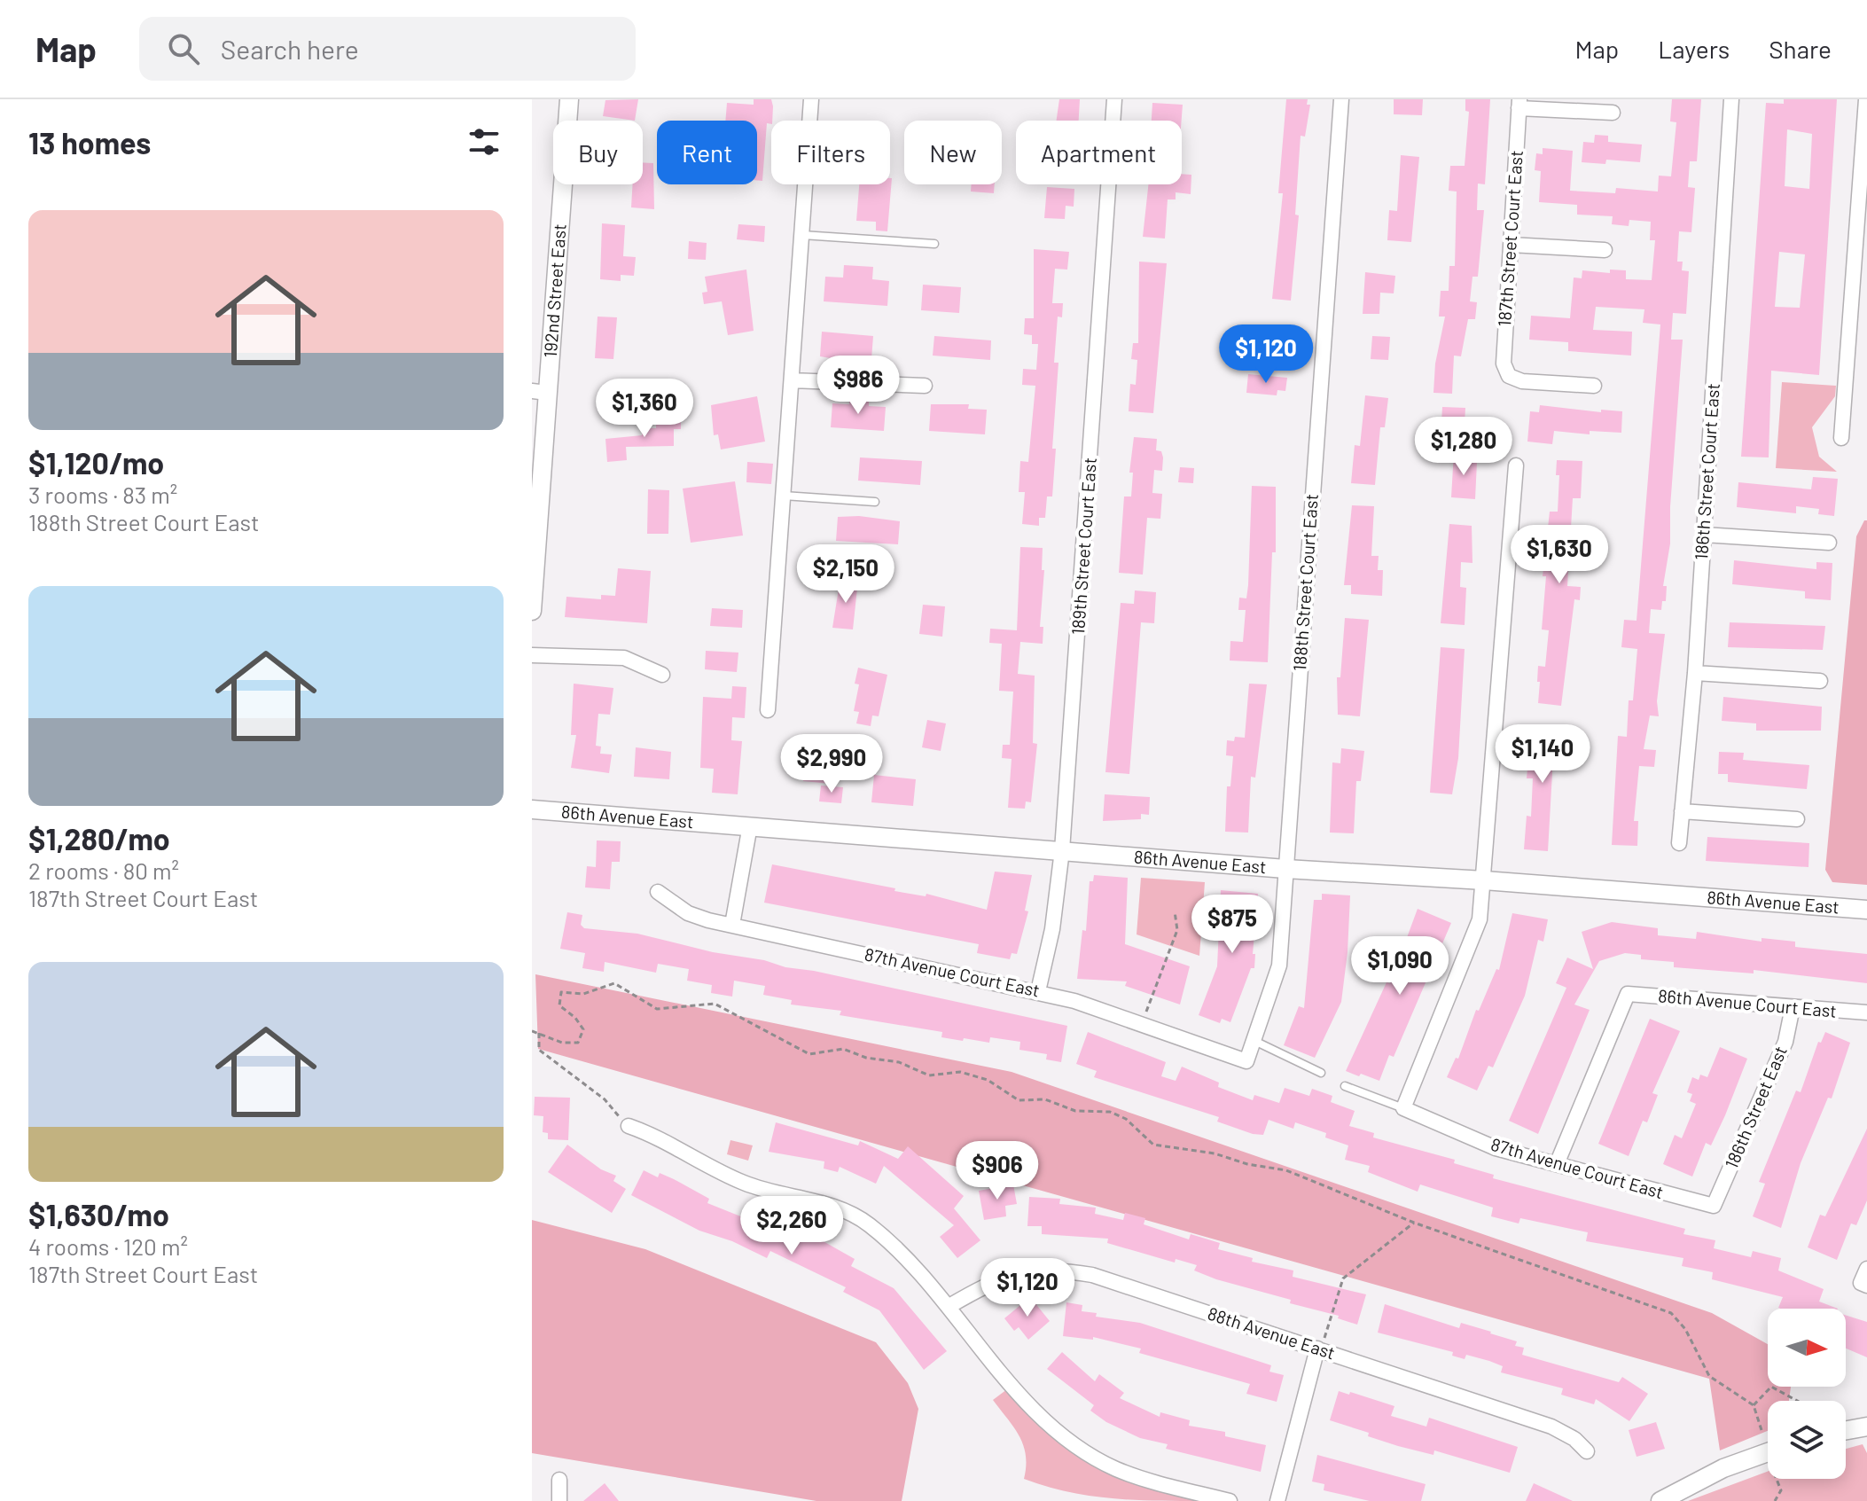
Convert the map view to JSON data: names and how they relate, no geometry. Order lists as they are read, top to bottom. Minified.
{"streets":{"street":["187th Street Court East","192nd Street East","186th Street Court East","189th Street Court East","188th Street Court East","86th Avenue East","87th Avenue Court East","86th Avenue Court East","186th Street East","88th Avenue East"]},"crossings":[["189th Street Court East","86th Avenue East"],["189th Street Court East","87th Avenue Court East"],["188th Street Court East","86th Avenue East"],["188th Street Court East","87th Avenue Court East"],["87th Avenue Court East","86th Avenue Court East"],["87th Avenue Court East","186th Street East"],["86th Avenue Court East","186th Street East"]],"north":"right","page":{"header":"Map","search":"Search here","nav":["Map","Layers","Share"],"heading":"13 homes","chip":["Buy","Rent","Filters","New","Apartment"],"list":[{"name":"$1,120/mo","note":"3 rooms · 83 m² · 188th Street Court East"},{"name":"$1,280/mo","note":"2 rooms · 80 m² · 187th Street Court East"},{"name":"$1,630/mo","note":"4 rooms · 120 m² · 187th Street Court East"}],"price":["$1,120","$986","$1,360","$1,280","$1,630","$2,150","$1,140","$2,990","$875","$1,090","$906","$2,260","$1,120"]}}
